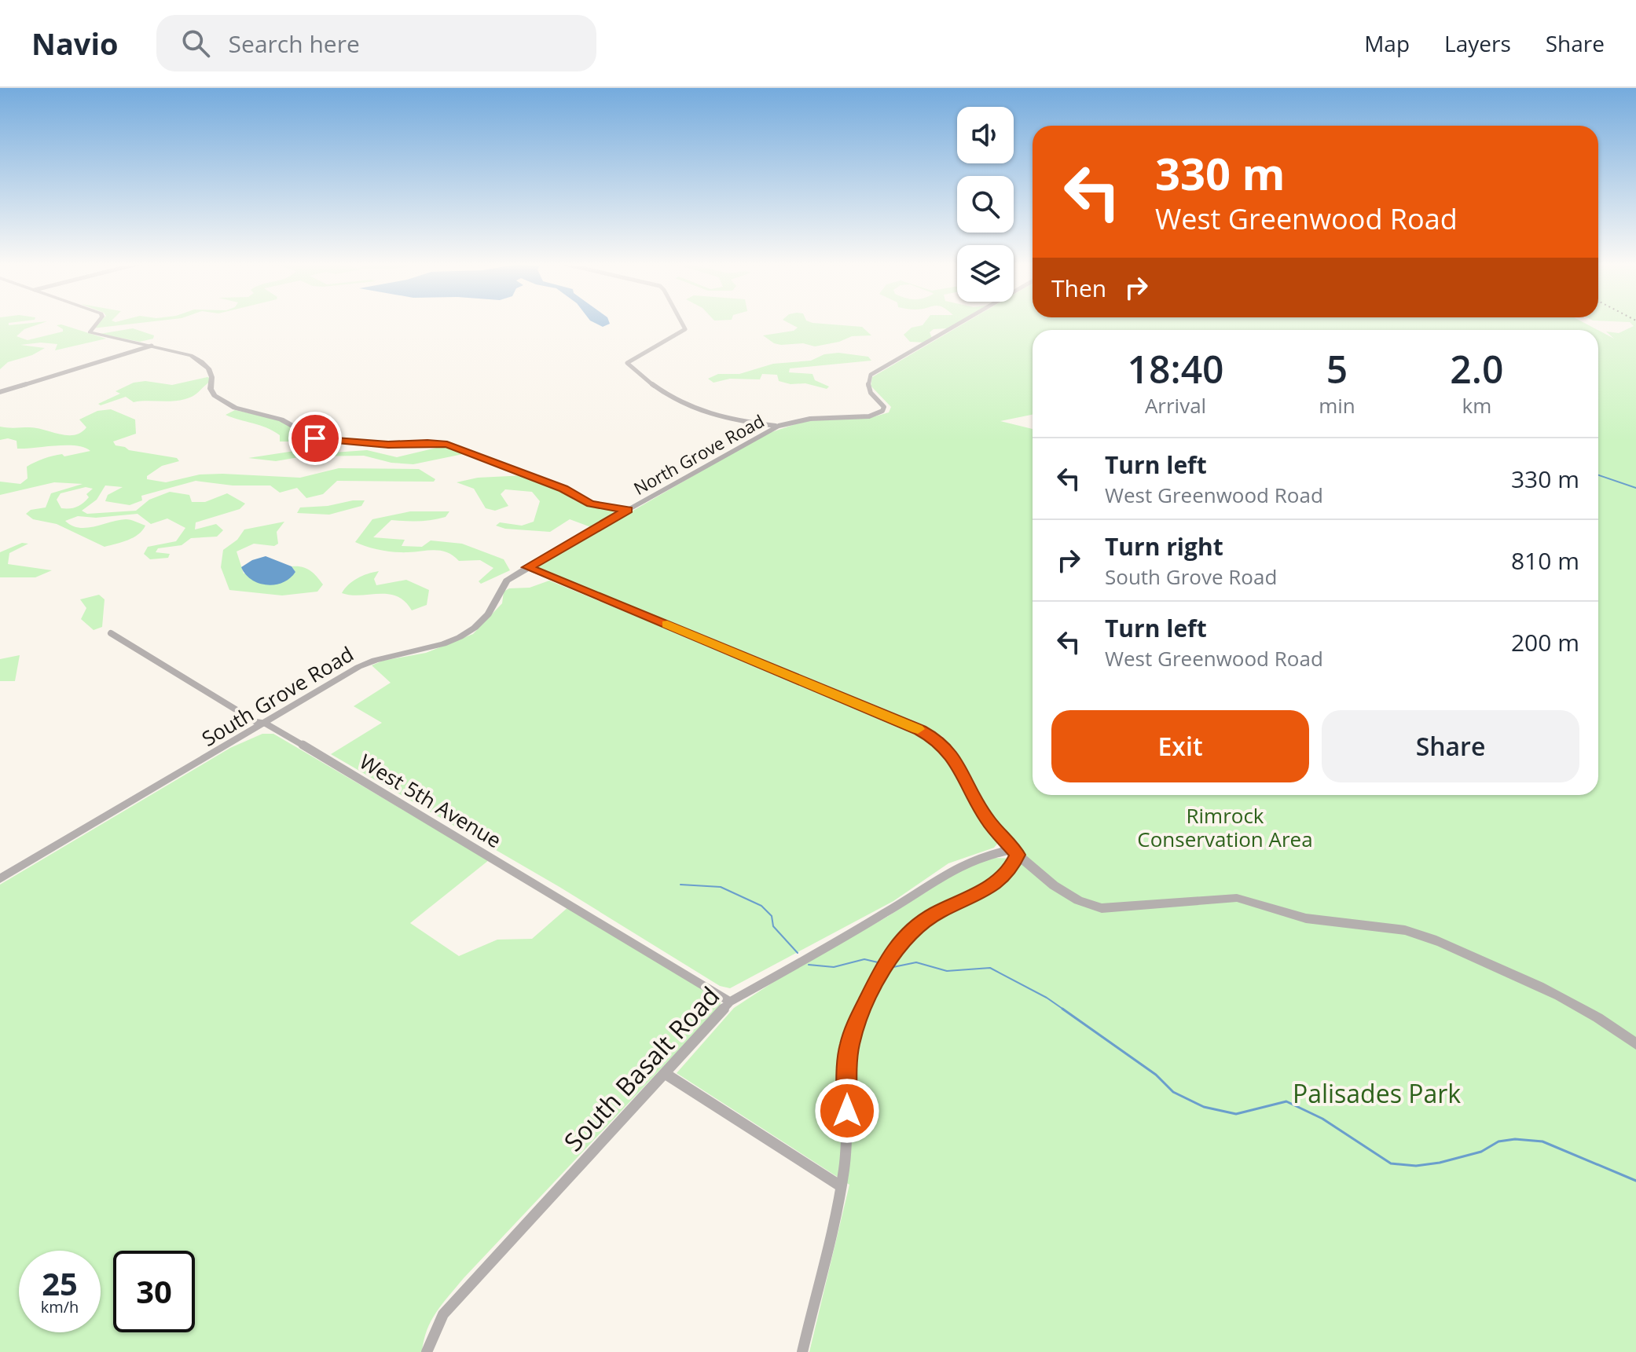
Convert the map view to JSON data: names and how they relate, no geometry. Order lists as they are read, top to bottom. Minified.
{"streets":{"street":["North Grove Road","South Grove Road","West 5th Avenue","South Basalt Road"]},"crossings":[["North Grove Road","South Grove Road"],["South Grove Road","West 5th Avenue"],["West 5th Avenue","South Basalt Road"]],"parks":["Rimrock Conservation Area","Palisades Park"],"page":{"header":"Navio","search":"Search here","nav":["Map","Layers","Share"],"turn":["330 m","West Greenwood Road"],"then":"Then","eta":["18:40","Arrival","5","min","2.0","km"],"list":[{"name":"Turn left","note":"West Greenwood Road","value":"330 m"},{"name":"Turn right","note":"South Grove Road","value":"810 m"},{"name":"Turn left","note":"West Greenwood Road","value":"200 m"}],"buttons":["Exit","Share"],"speed":"25 km/h","limit":"30"}}
